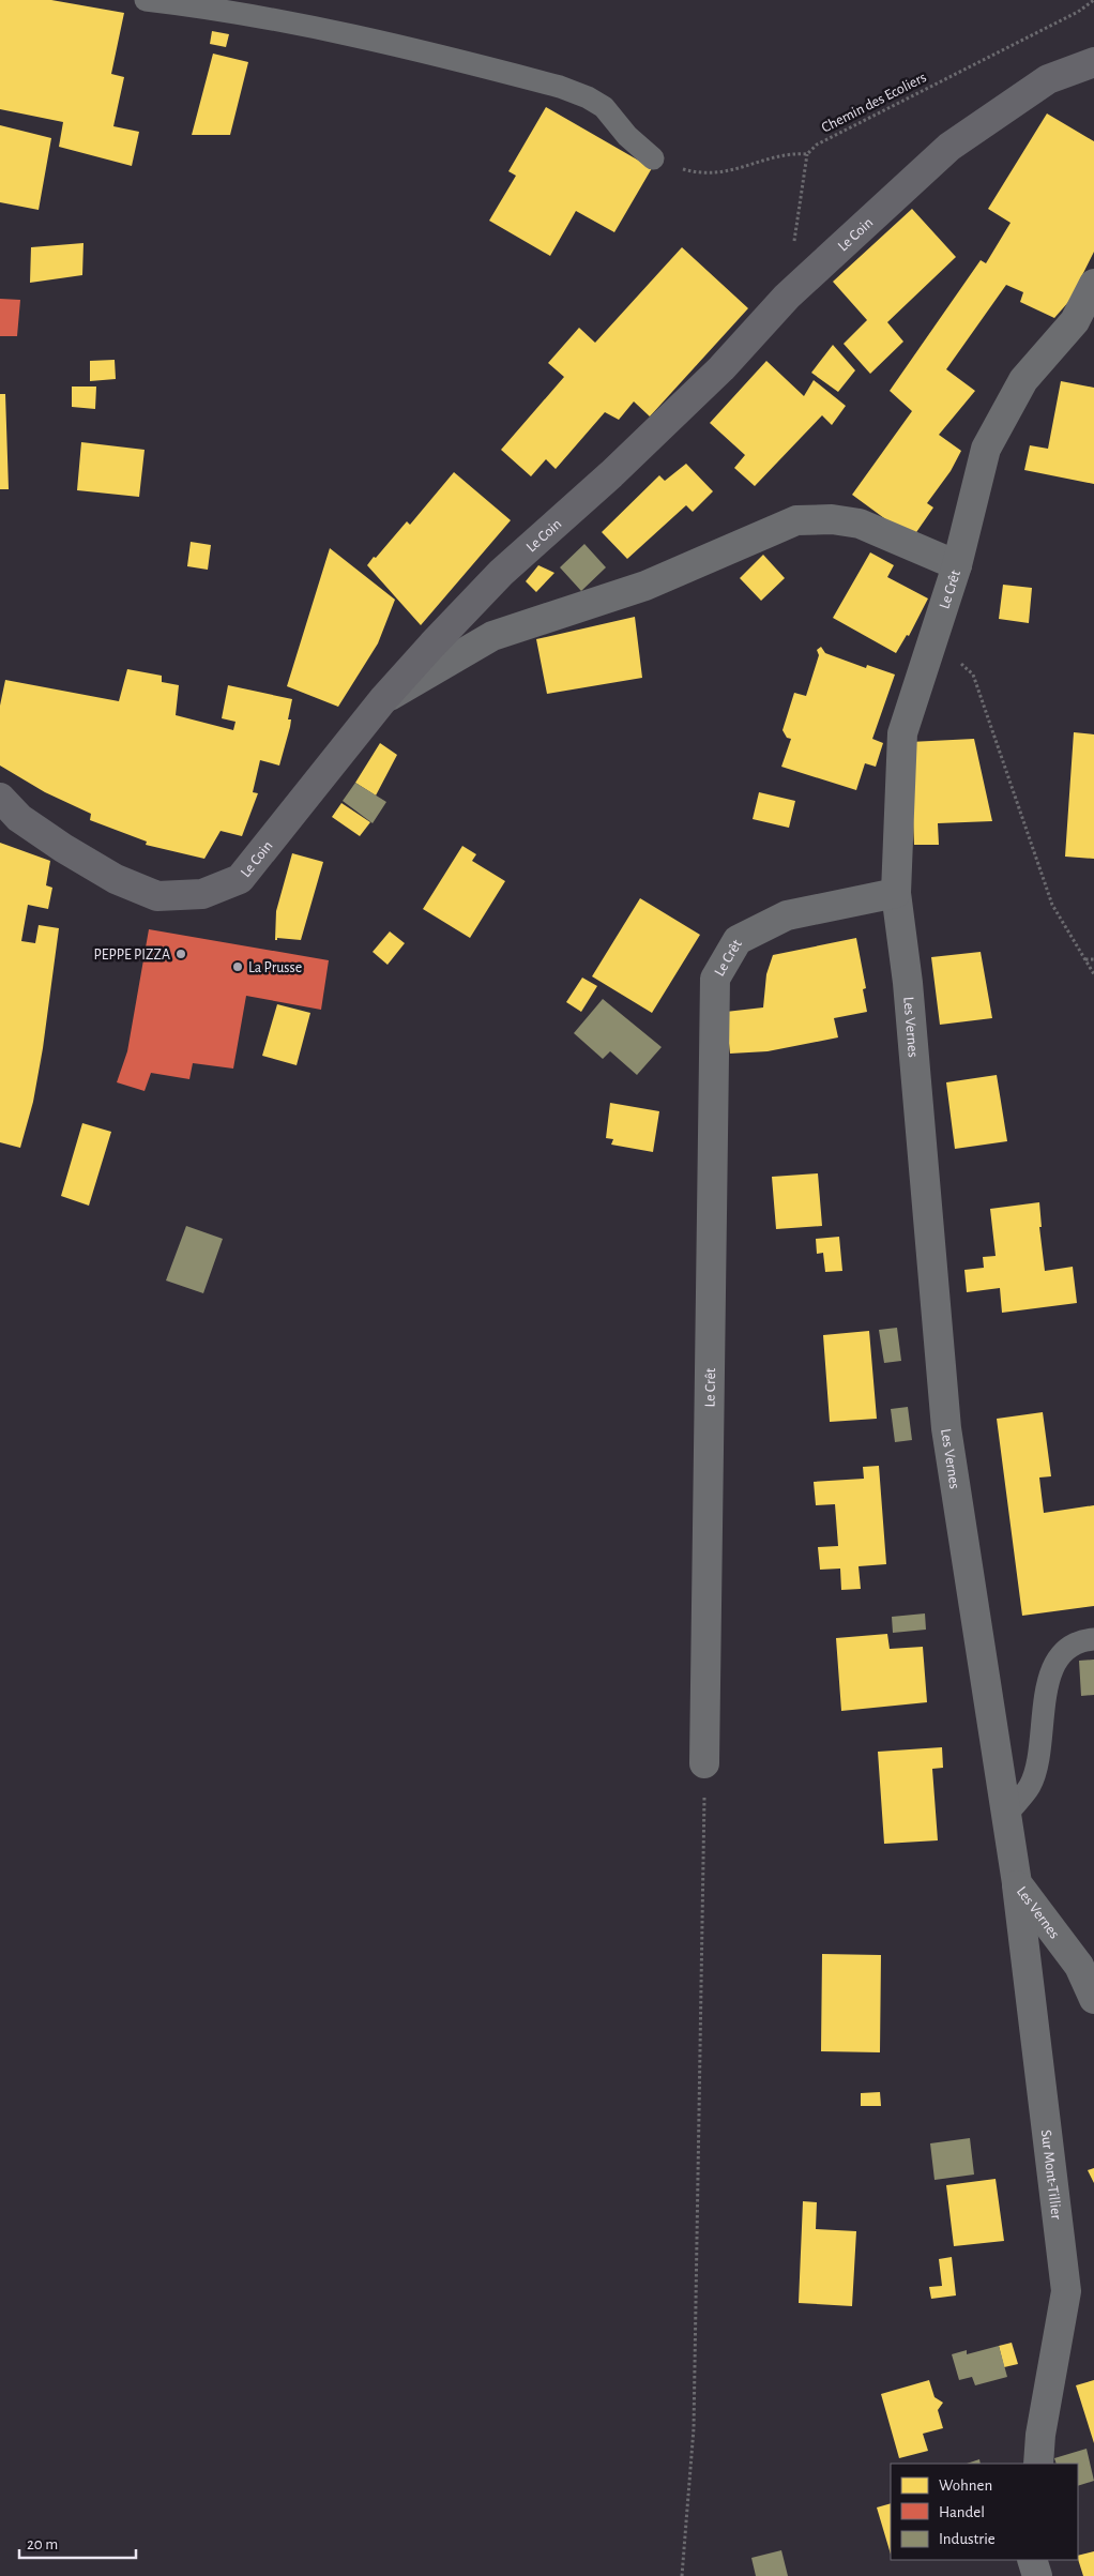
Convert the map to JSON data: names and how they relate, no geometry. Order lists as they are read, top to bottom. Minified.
{"streets":{"street":["Le Coin","Le Crêt","Les Vernes","Sur Mont-Tillier"],"path":["Chemin des Ecoliers"]},"crossings":[["Le Crêt","Les Vernes"],["Les Vernes","Sur Mont-Tillier"]],"places":["PEPPE PIZZA","La Prusse"],"legend":["Wohnen","Handel","Industrie"],"scale_bar":"20 m"}
